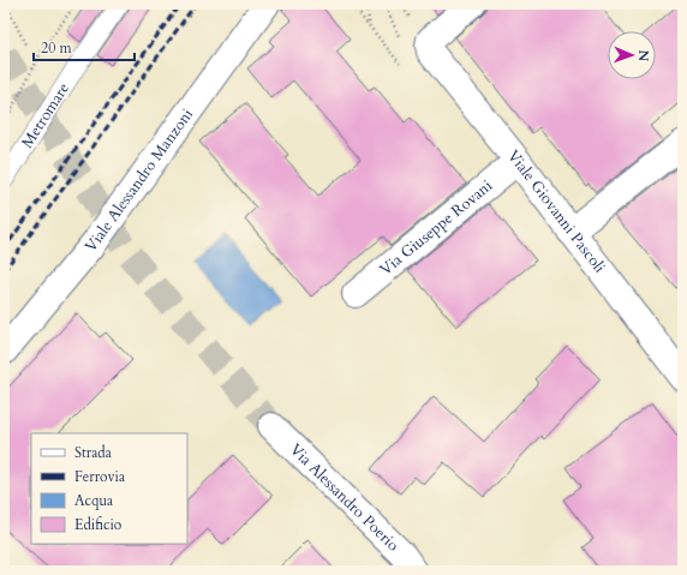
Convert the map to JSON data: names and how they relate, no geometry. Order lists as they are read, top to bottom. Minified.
{"streets":{"street":["Viale Alessandro Manzoni","Viale Giovanni Pascoli","Via Giuseppe Rovani","Via Alessandro Poerio"],"lane":["Metromare"]},"crossings":[["Viale Giovanni Pascoli","Via Giuseppe Rovani"]],"legend":["Strada","Ferrovia","Acqua","Edificio"],"scale_bar":"20 m","north":"right"}
